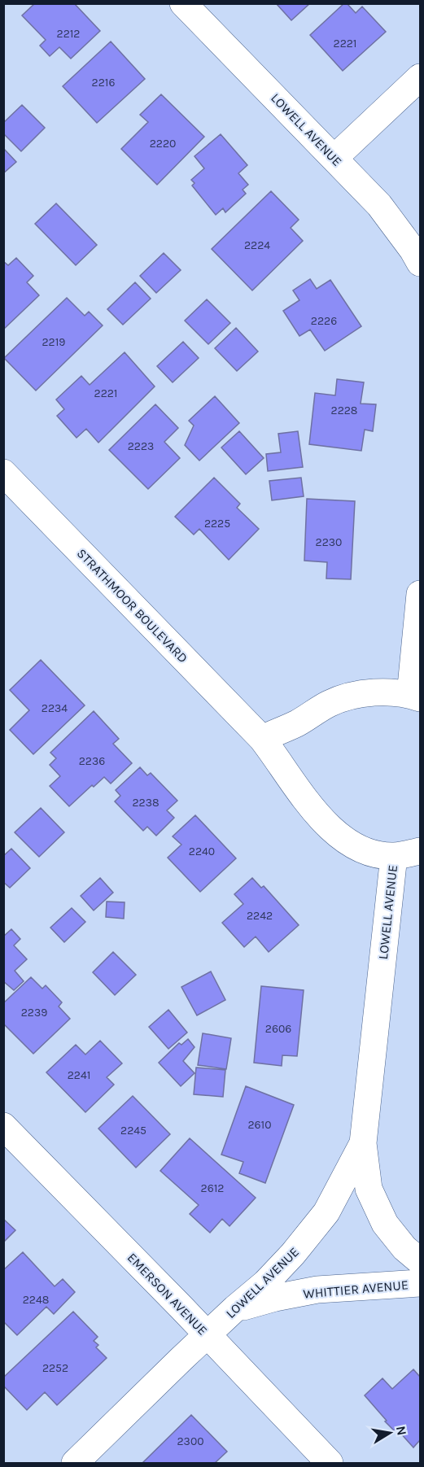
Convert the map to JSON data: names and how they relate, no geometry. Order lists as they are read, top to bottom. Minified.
{"streets":{"street":["LOWELL AVENUE","STRATHMOOR BOULEVARD","WHITTIER AVENUE","EMERSON AVENUE"]},"crossings":[["LOWELL AVENUE","STRATHMOOR BOULEVARD"],["LOWELL AVENUE","WHITTIER AVENUE"],["LOWELL AVENUE","EMERSON AVENUE"]],"house_numbers":["2212","2221","2216","2220","2224","2226","2219","2221","2228","2223","2225","2230","2234","2236","2238","2240","2242","2239","2606","2241","2610","2245","2612","2248","2252","2300"],"north":"right"}
